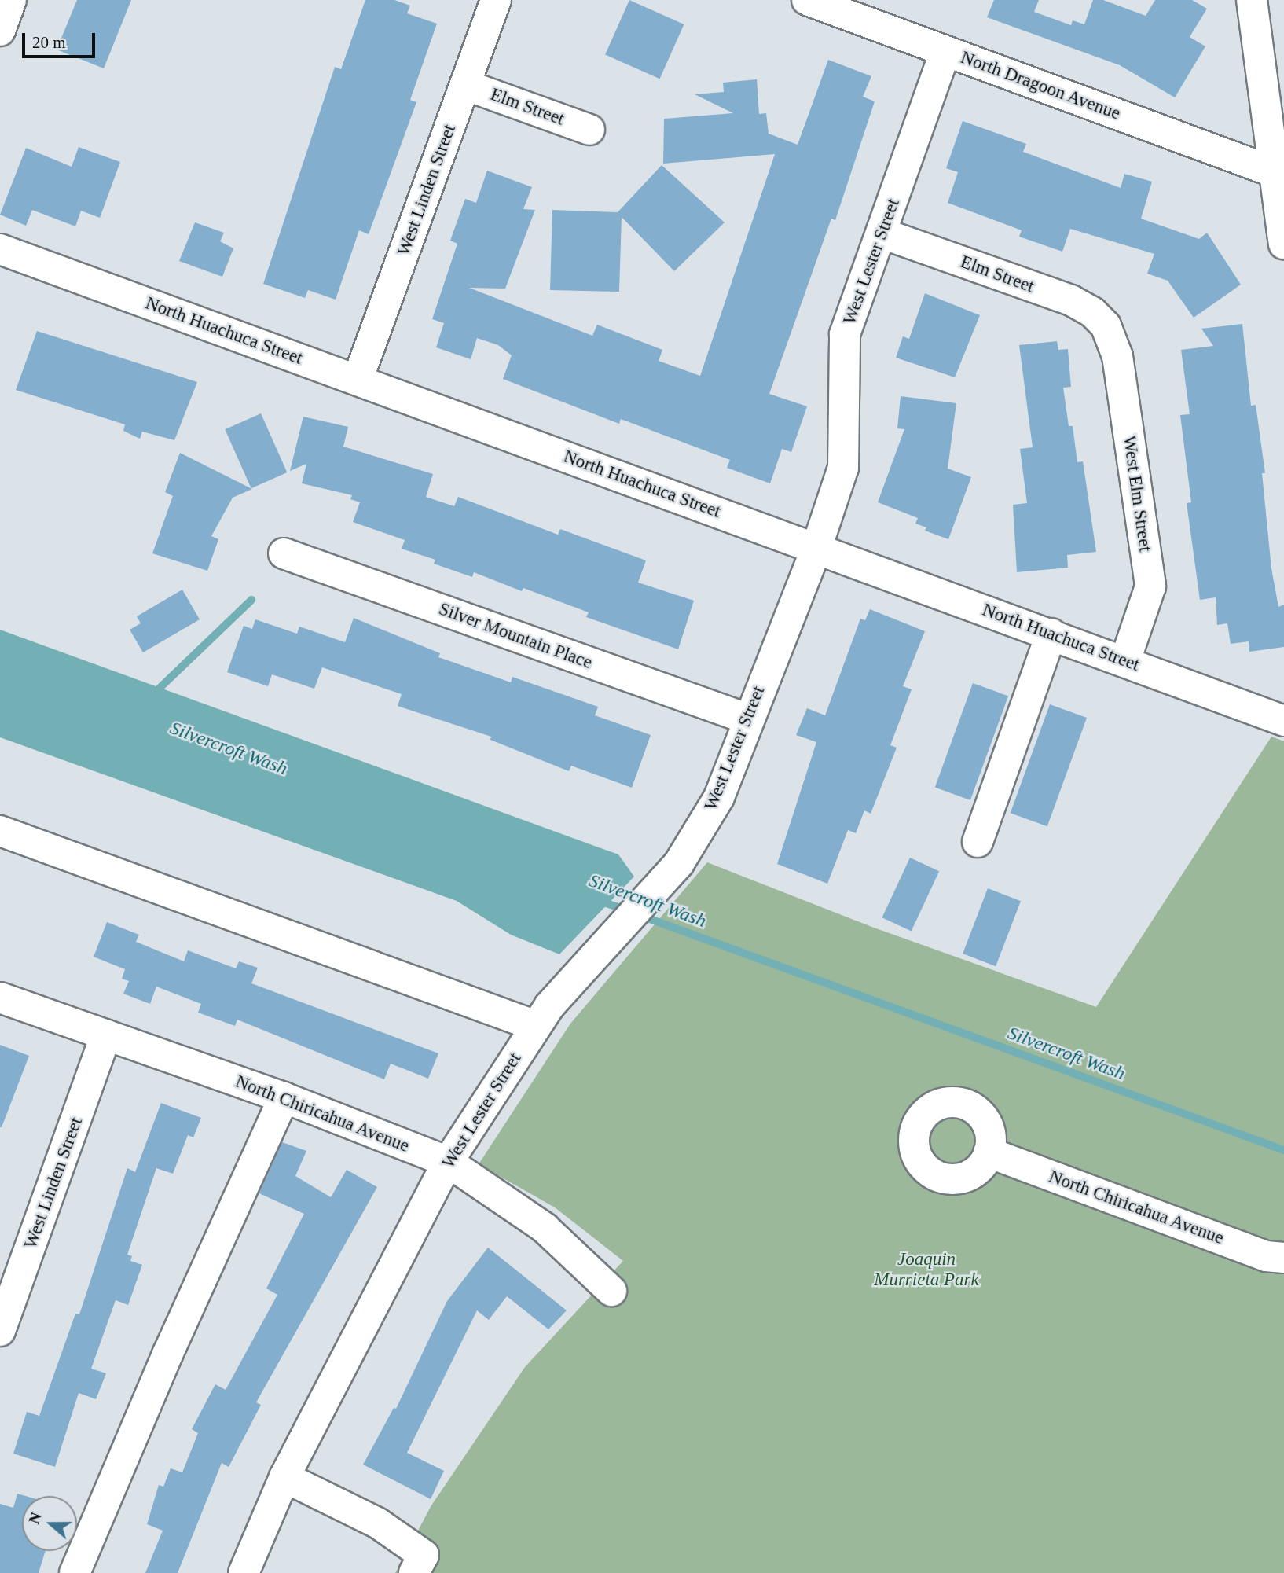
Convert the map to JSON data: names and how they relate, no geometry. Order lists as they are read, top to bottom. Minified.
{"streets":{"street":["North Dragoon Avenue","Elm Street","West Linden Street","West Lester Street","North Huachuca Street","West Elm Street","Silver Mountain Place","North Chiricahua Avenue"]},"crossings":[["North Dragoon Avenue","West Lester Street"],["Elm Street","West Linden Street"],["Elm Street","West Lester Street"],["Elm Street","West Elm Street"],["West Linden Street","North Huachuca Street"],["West Linden Street","North Chiricahua Avenue"],["West Lester Street","North Huachuca Street"],["West Lester Street","Silver Mountain Place"],["West Lester Street","North Chiricahua Avenue"],["North Huachuca Street","West Elm Street"]],"water":["Silvercroft Wash"],"parks":["Joaquin Murrieta Park"],"scale_bar":"20 m","north":"left"}
